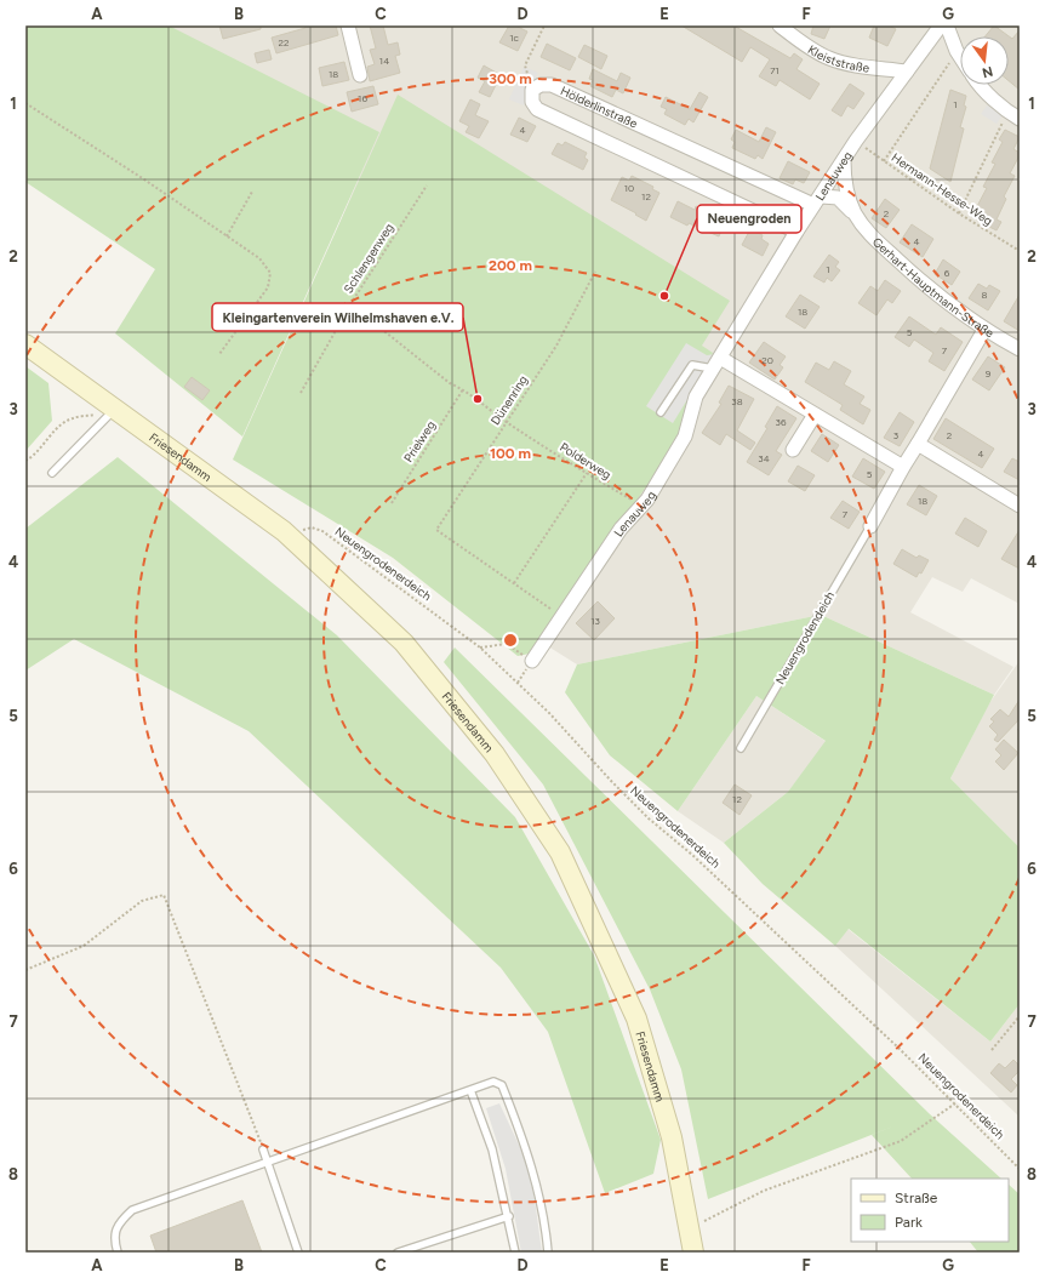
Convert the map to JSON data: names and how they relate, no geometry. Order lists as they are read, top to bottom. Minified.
{"streets":{"main road":["Friesendamm"],"street":["Kleiststraße","Hölderlinstraße","Lenauweg","Gerhart-Hauptmann-Straße"],"lane":["Neuengrodendeich"],"path":["Hermann-Hesse-Weg","Schlengenweg","Dünenring","Prielweg","Polderweg","Neuengrodenerdeich"]},"crossings":[["Kleiststraße","Lenauweg"],["Hölderlinstraße","Lenauweg"],["Hölderlinstraße","Gerhart-Hauptmann-Straße"],["Lenauweg","Hermann-Hesse-Weg"],["Lenauweg","Gerhart-Hauptmann-Straße"],["Schlengenweg","Polderweg"],["Dünenring","Polderweg"],["Prielweg","Polderweg"]],"places":["Neuengroden","Kleingartenverein Wilhelmshaven e.V."],"house_numbers":["1c","22","14","71","18","16","1","4","10","12","2","4","1","6","8","18","5","7","20","9","38","36","3","2","4","34","5","18","7","13","12"],"legend":["Straße","Park"],"north":"bottom","grid":{"columns":["A","B","C","D","E","F","G"],"rows":["1","2","3","4","5","6","7","8"]},"rings":["300 m","200 m","100 m"]}
